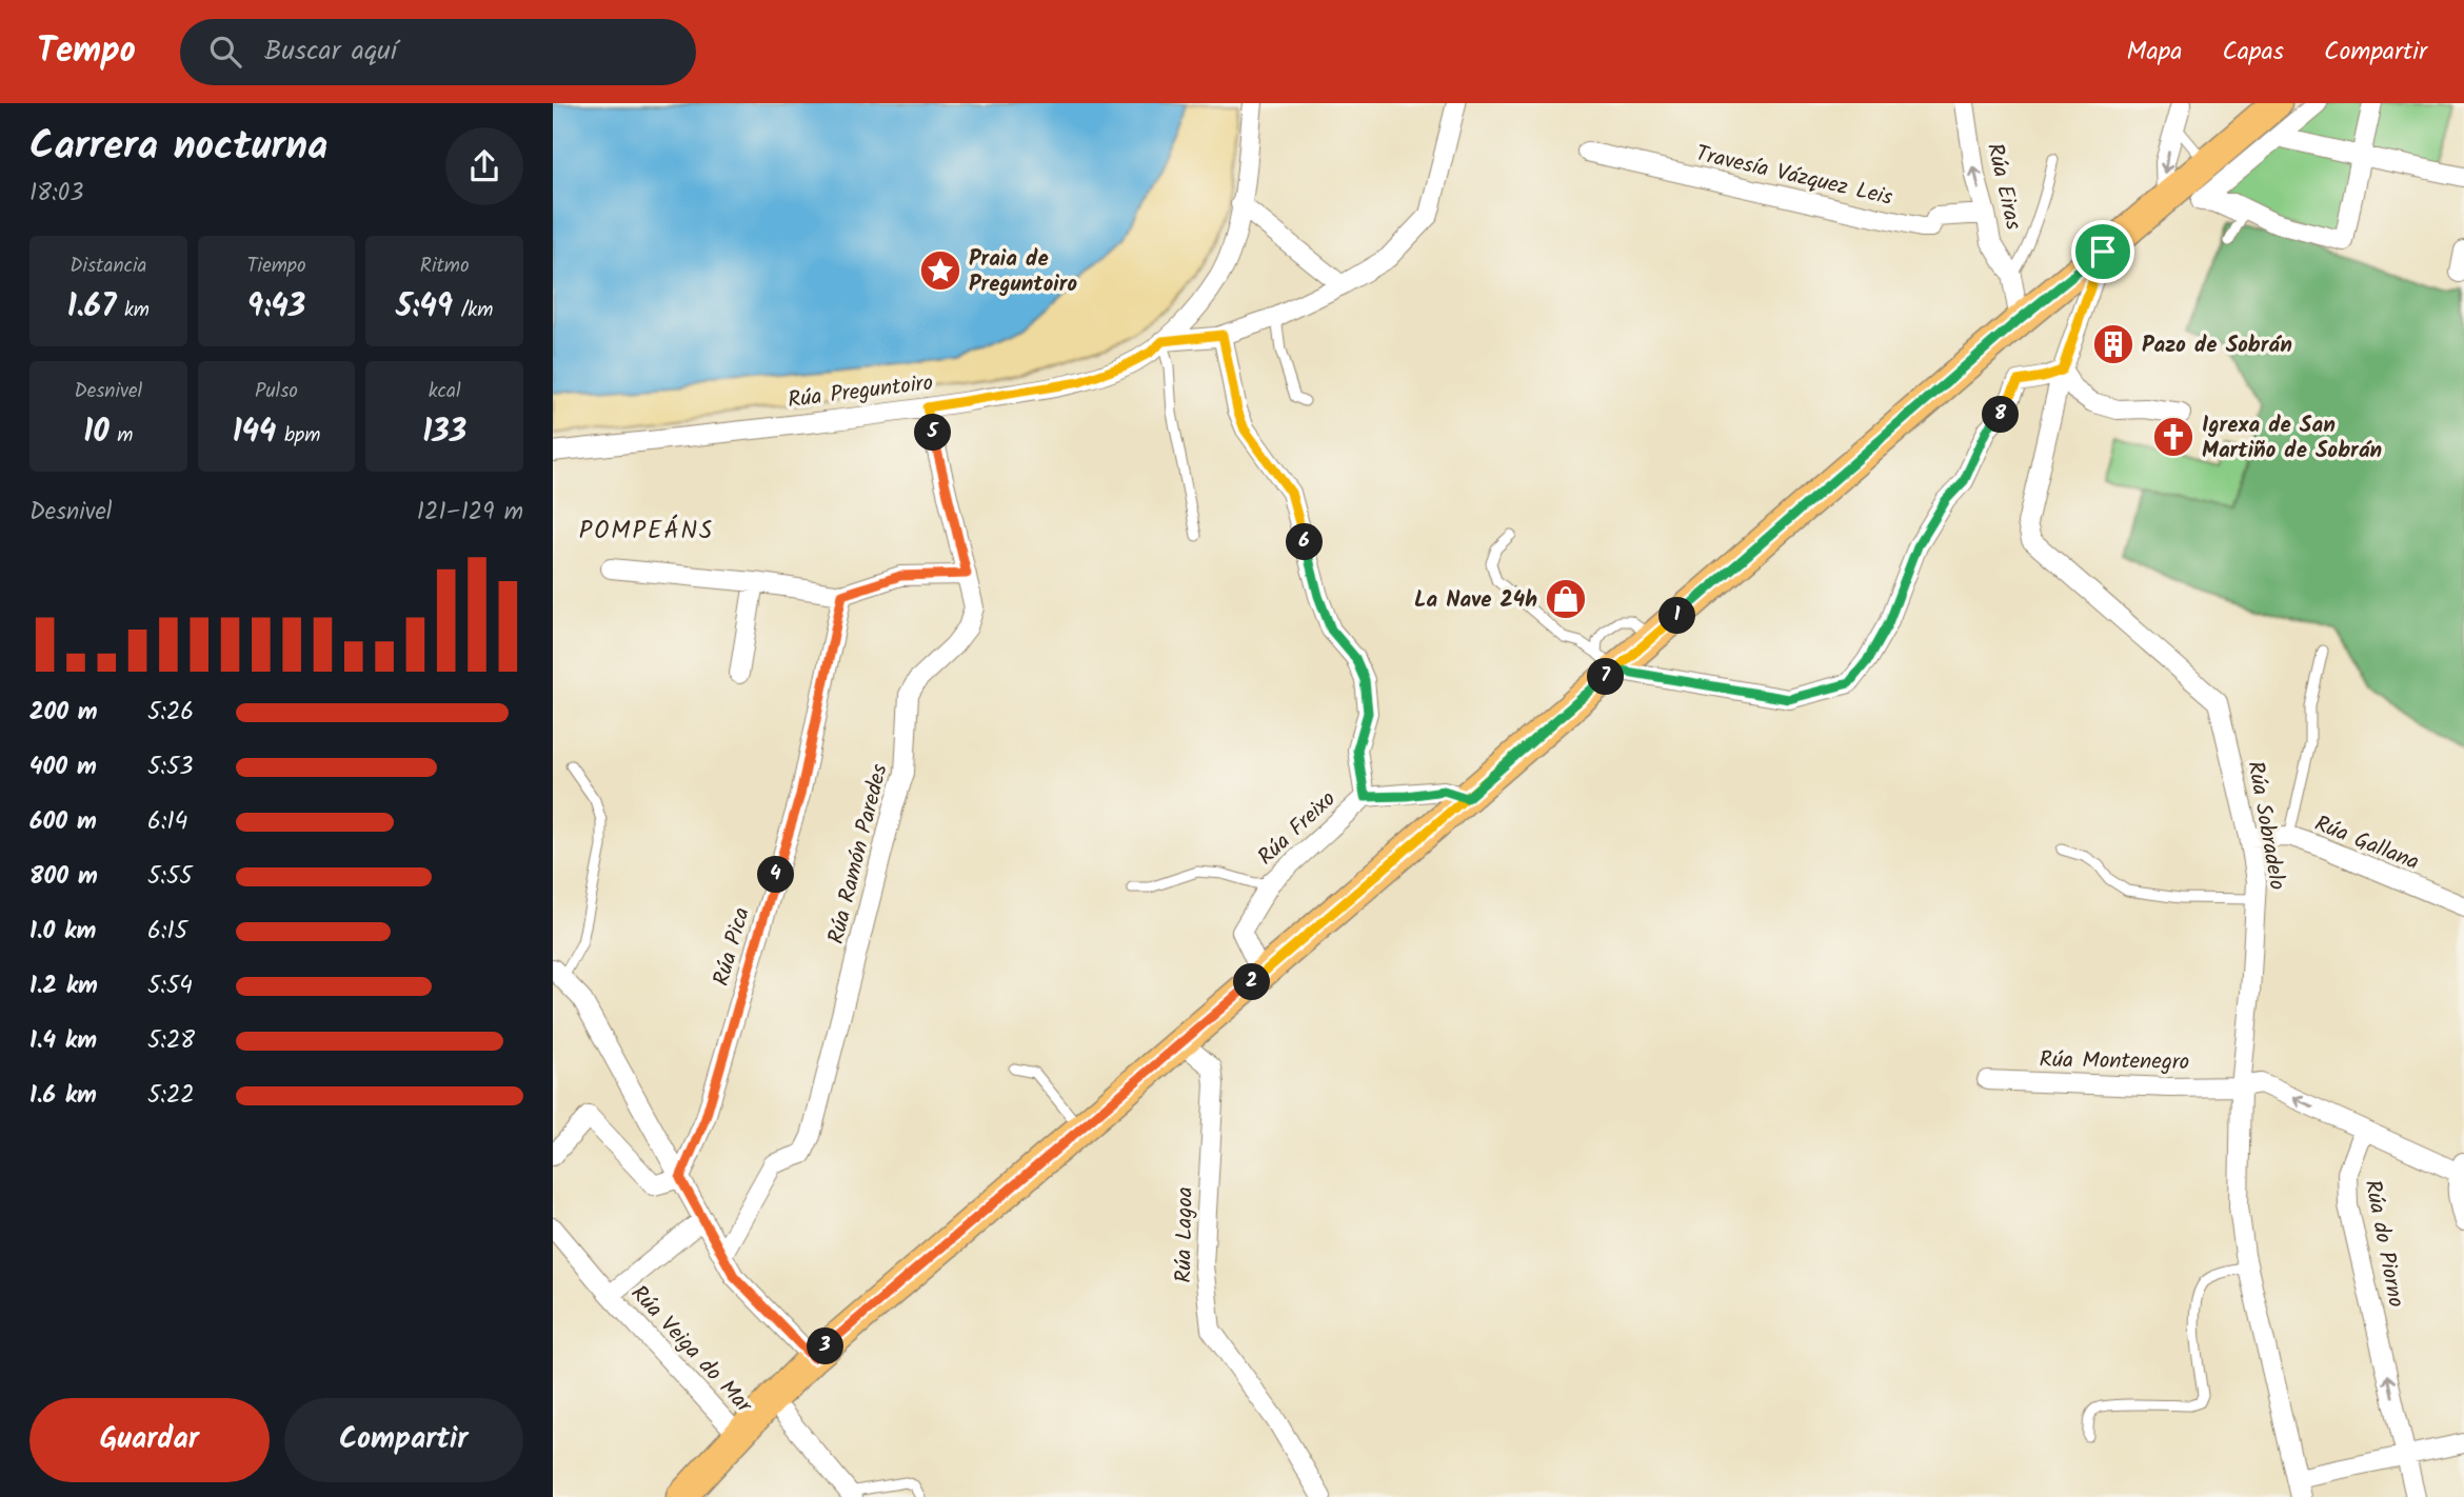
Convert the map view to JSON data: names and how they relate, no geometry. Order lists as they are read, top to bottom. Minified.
{"streets":{"street":["Travesía Vázquez Leis","Rúa Eiras","Rúa Preguntoiro","Rúa Sobradelo","Rúa Freixo","Rúa Gallana","Rúa Ramón Paredes","Rúa Pica","Rúa Montenegro","Rúa Lagoa","Rúa do Piorno","Rúa Veiga do Mar"]},"crossings":[["Travesía Vázquez Leis","Rúa Eiras"],["Rúa Preguntoiro","Rúa Freixo"],["Rúa Preguntoiro","Rúa Ramón Paredes"],["Rúa Sobradelo","Rúa Gallana"],["Rúa Sobradelo","Rúa Montenegro"]],"one_way":["Rúa Eiras","Rúa do Piorno"],"districts":["POMPEÁNS"],"places":{"place":["Praia de Preguntoiro"],"building":["Pazo de Sobrán"],"church":["Igrexa de San Martiño de Sobrán"],"shop":["La Nave 24h"]},"page":{"header":"Tempo","search":"Buscar aquí","nav":["Mapa","Capas","Compartir"],"heading":["Carrera nocturna","18:03"],"stats":[["Distancia","1.67 km"],["Tiempo","9:43"],["Ritmo","5:49 /km"],["Desnivel","10 m"],["Pulso","144 bpm"],["kcal","133"]],"pins":["8","5","6","1","7","4","2","3"],"chart":["Desnivel","121–129 m"],"list":[{"name":"200 m","note":"5:26"},{"name":"400 m","note":"5:53"},{"name":"600 m","note":"6:14"},{"name":"800 m","note":"5:55"},{"name":"1.0 km","note":"6:15"},{"name":"1.2 km","note":"5:54"},{"name":"1.4 km","note":"5:28"},{"name":"1.6 km","note":"5:22"}],"buttons":["Guardar","Compartir"]}}
